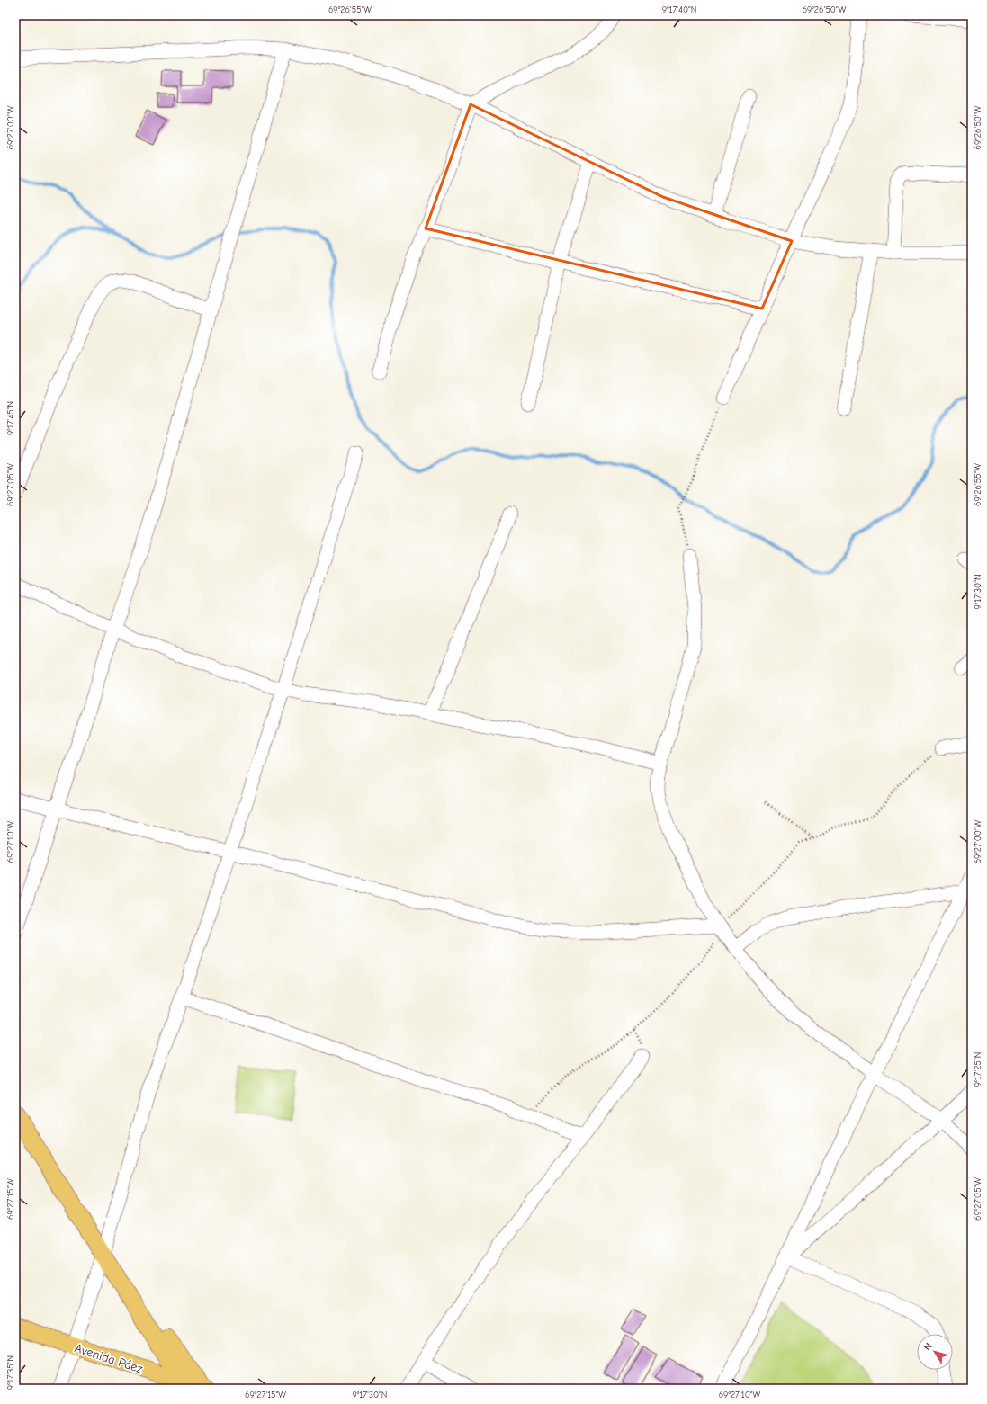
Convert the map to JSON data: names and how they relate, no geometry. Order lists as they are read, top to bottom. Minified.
{"streets":{"main road":["Avenida Páez"]},"north":"top left","coordinates":["69°26'55\"W","9°17'40\"N","69°26'50\"W","69°27'00\"W","9°17'45\"N","69°27'05\"W","9°17'30\"N","69°27'10\"W","9°17'25\"N","69°27'15\"W","9°17'35\"N"]}
